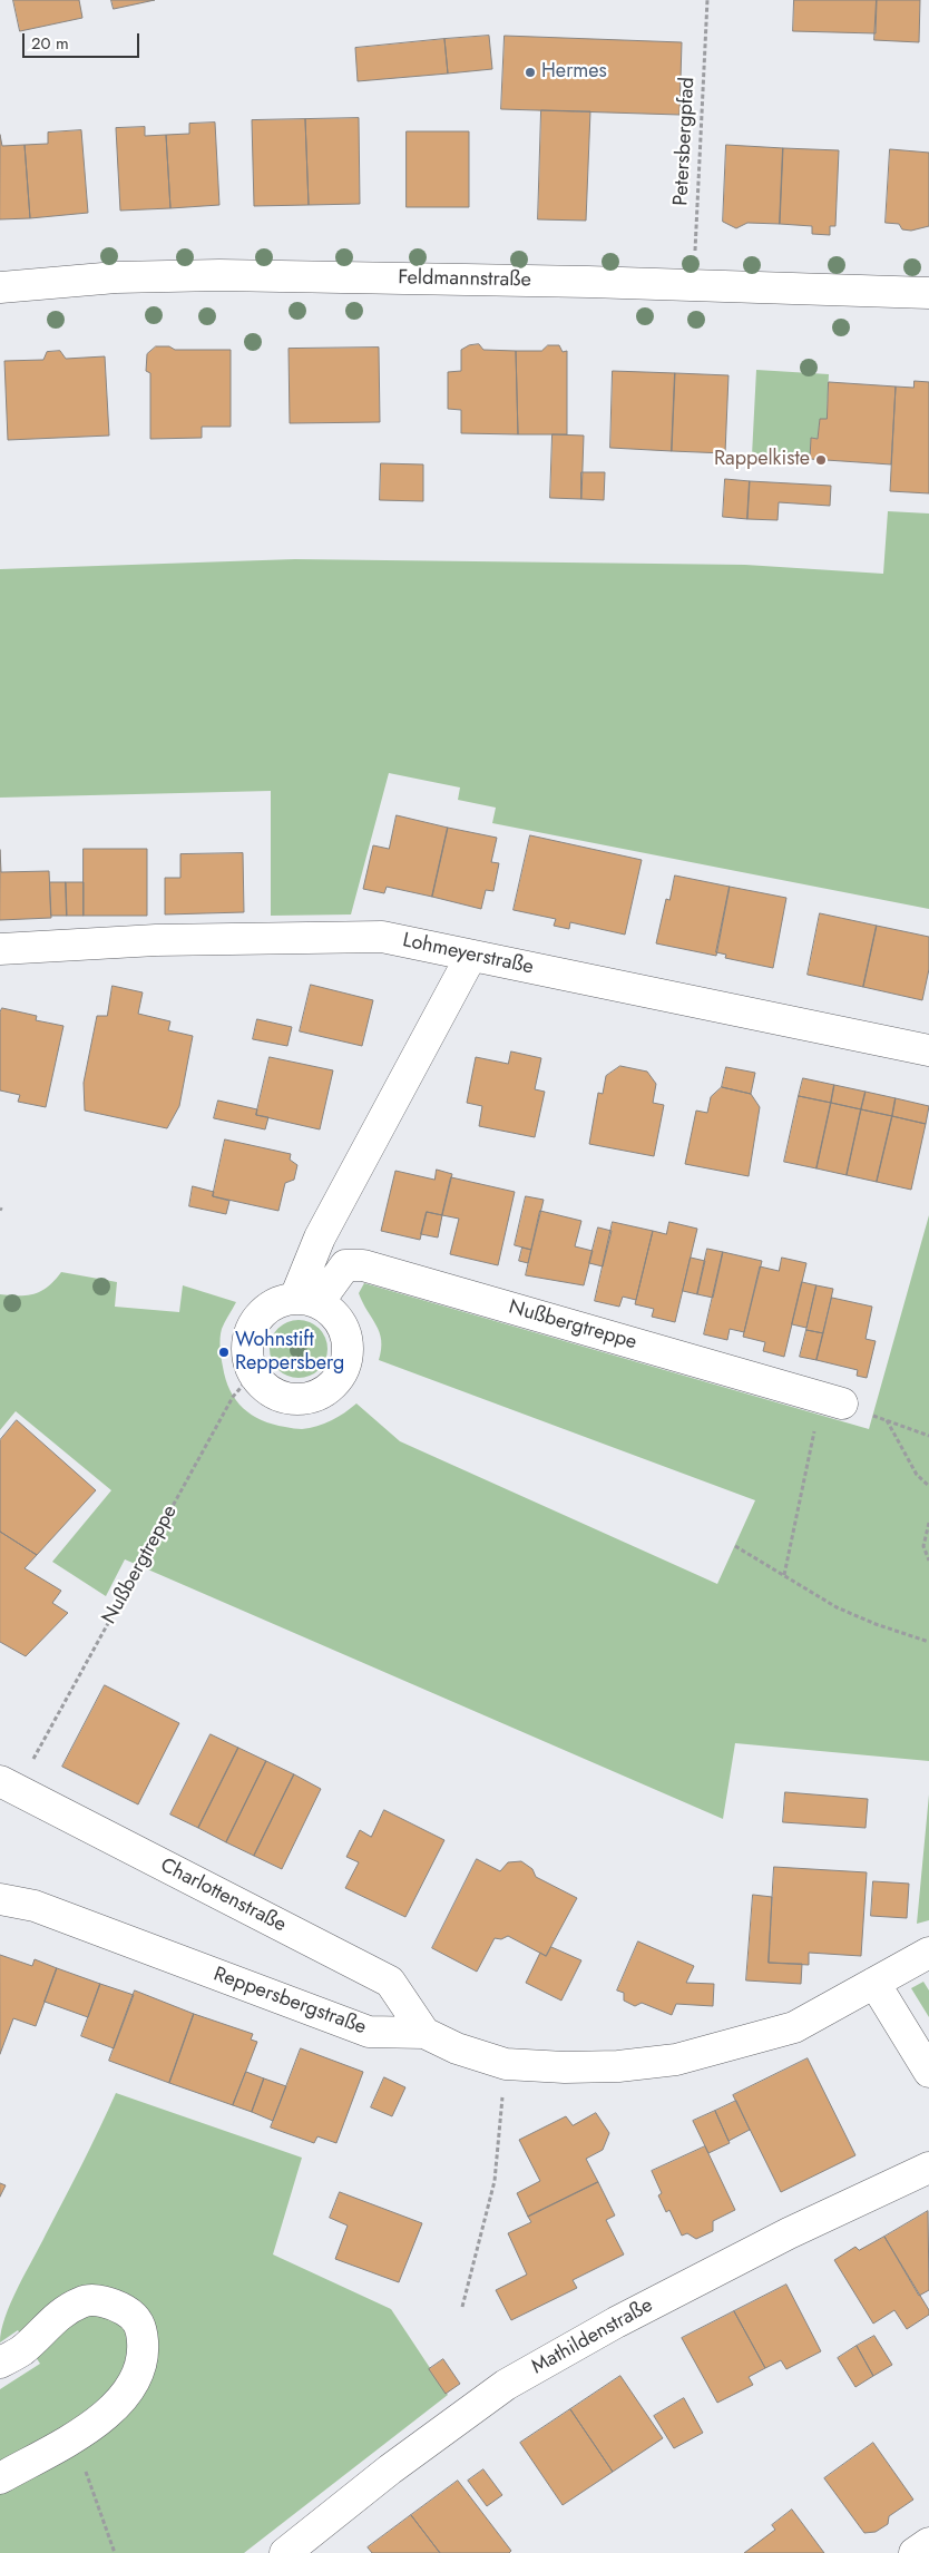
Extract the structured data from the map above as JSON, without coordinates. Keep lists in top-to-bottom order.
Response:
{
  "streets": {
    "street": [
      "Feldmannstraße",
      "Lohmeyerstraße",
      "Nußbergtreppe",
      "Charlottenstraße",
      "Reppersbergstraße",
      "Mathildenstraße"
    ],
    "path": ["Petersbergpfad"]
  },
  "crossings": [
    ["Petersbergpfad", "Feldmannstraße"],
    ["Charlottenstraße", "Reppersbergstraße"]
  ],
  "places": ["Hermes", "Rappelkiste", "Wohnstift Reppersberg"],
  "scale_bar": "20 m"
}
